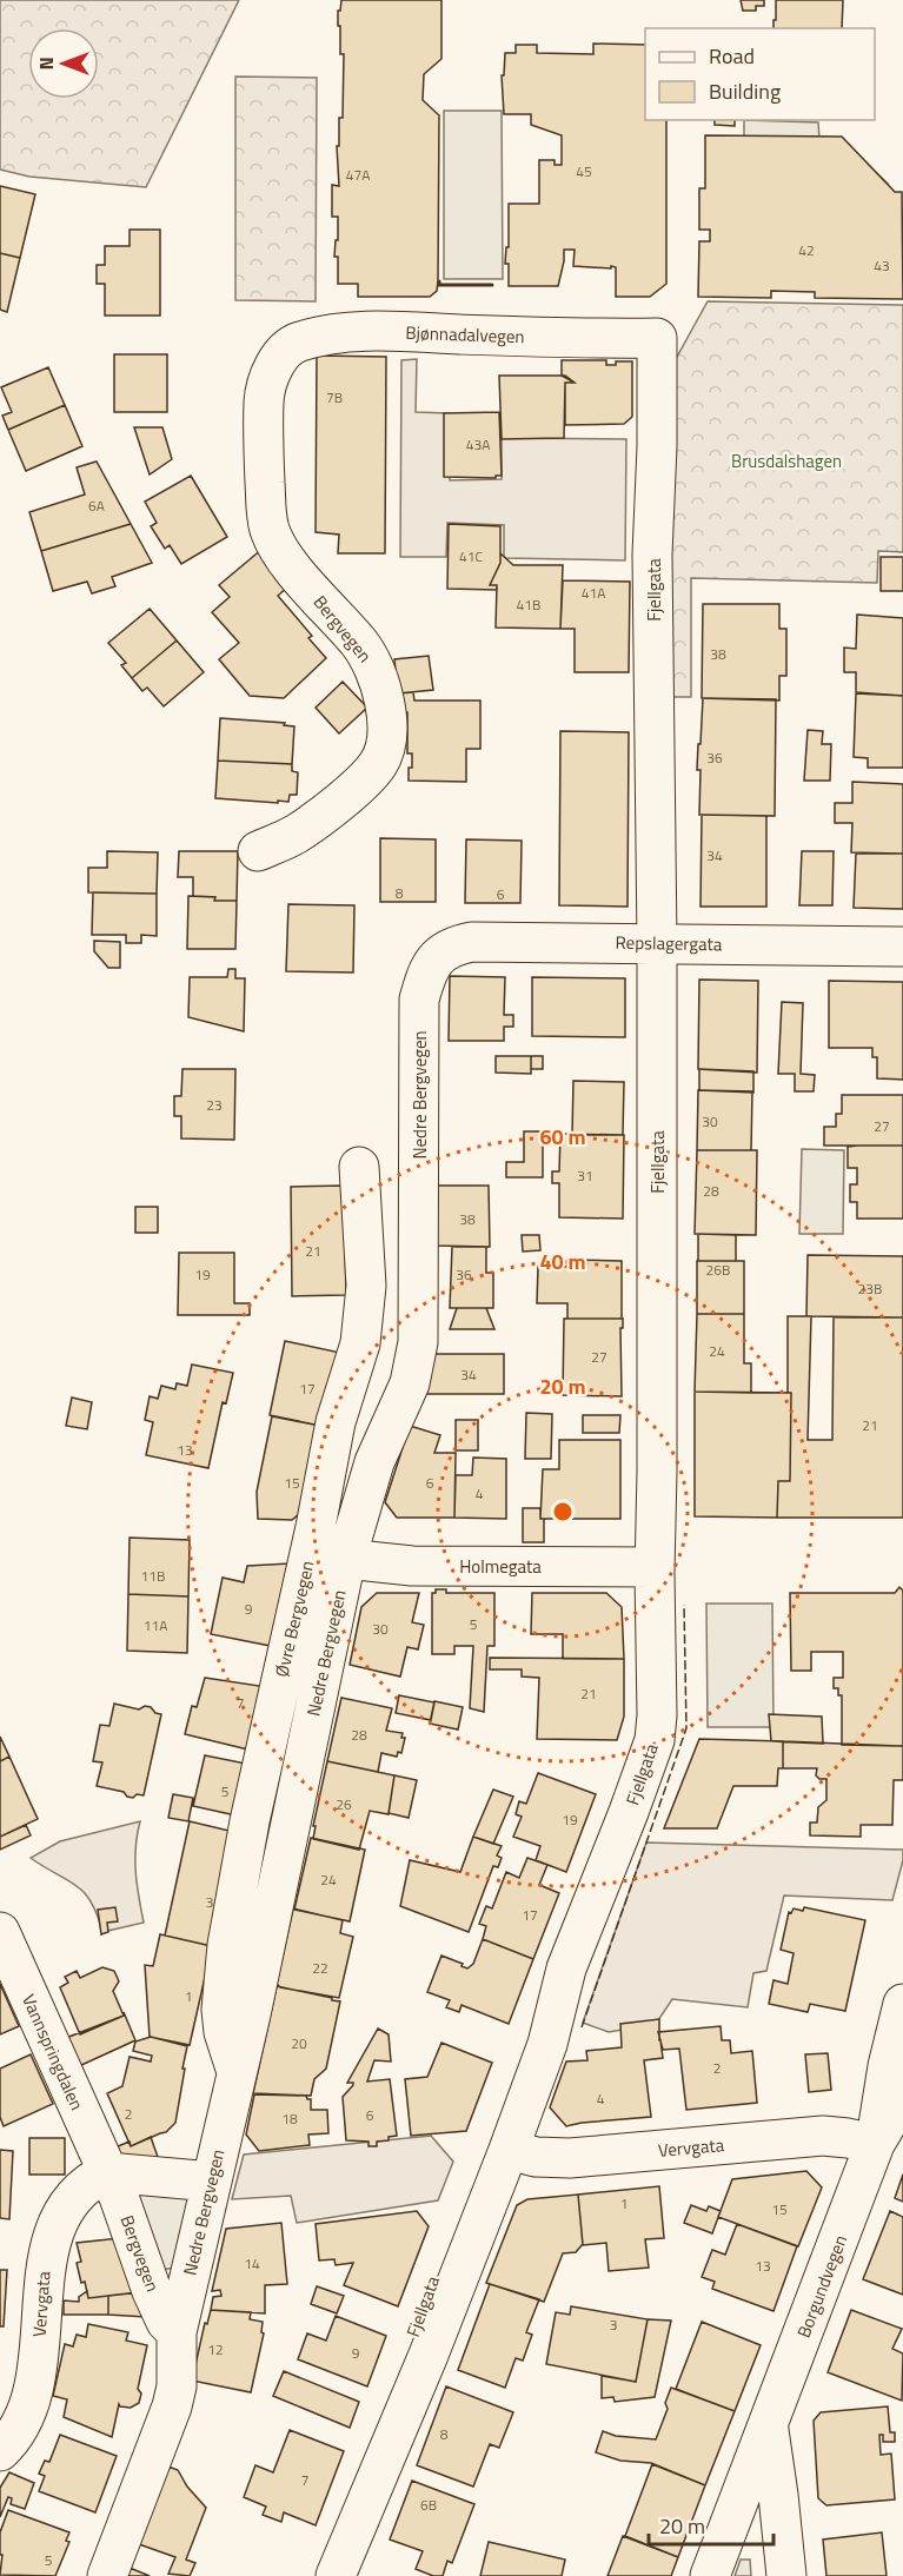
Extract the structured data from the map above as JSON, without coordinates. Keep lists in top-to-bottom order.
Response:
{
  "streets": {
    "street": [
      "Bjønnadalvegen",
      "Fjellgata",
      "Bergvegen",
      "Repslagergata",
      "Nedre Bergvegen",
      "Holmegata",
      "Øvre Bergvegen",
      "Vannspringdalen",
      "Vervgata",
      "Borgundvegen"
    ]
  },
  "crossings": [
    ["Bjønnadalvegen", "Fjellgata"],
    ["Bjønnadalvegen", "Bergvegen"],
    ["Fjellgata", "Repslagergata"],
    ["Fjellgata", "Holmegata"],
    ["Fjellgata", "Vervgata"],
    ["Bergvegen", "Nedre Bergvegen"],
    ["Bergvegen", "Vannspringdalen"],
    ["Bergvegen", "Vervgata"],
    ["Repslagergata", "Nedre Bergvegen"],
    ["Nedre Bergvegen", "Holmegata"],
    ["Nedre Bergvegen", "Øvre Bergvegen"],
    ["Vannspringdalen", "Vervgata"],
    ["Vervgata", "Borgundvegen"]
  ],
  "parks": ["Brusdalshagen"],
  "house_numbers": [
    "45",
    "47A",
    "42",
    "43",
    "7B",
    "43A",
    "6A",
    "41C",
    "41A",
    "41B",
    "38",
    "36",
    "34",
    "8",
    "6",
    "23",
    "30",
    "27",
    "31",
    "28",
    "38",
    "21",
    "26B",
    "19",
    "36",
    "23B",
    "24",
    "27",
    "34",
    "17",
    "21",
    "13",
    "15",
    "6",
    "4",
    "11B",
    "9",
    "5",
    "11A",
    "30",
    "21",
    "7",
    "28",
    "5",
    "26",
    "19",
    "24",
    "3",
    "17",
    "22",
    "1",
    "20",
    "2",
    "4",
    "2",
    "6",
    "18",
    "1",
    "15",
    "14",
    "13",
    "3",
    "12",
    "9",
    "8",
    "7",
    "6B",
    "5"
  ],
  "legend": ["Road", "Building"],
  "scale_bar": "20 m",
  "north": "left",
  "rings": ["60 m", "40 m", "20 m"]
}
